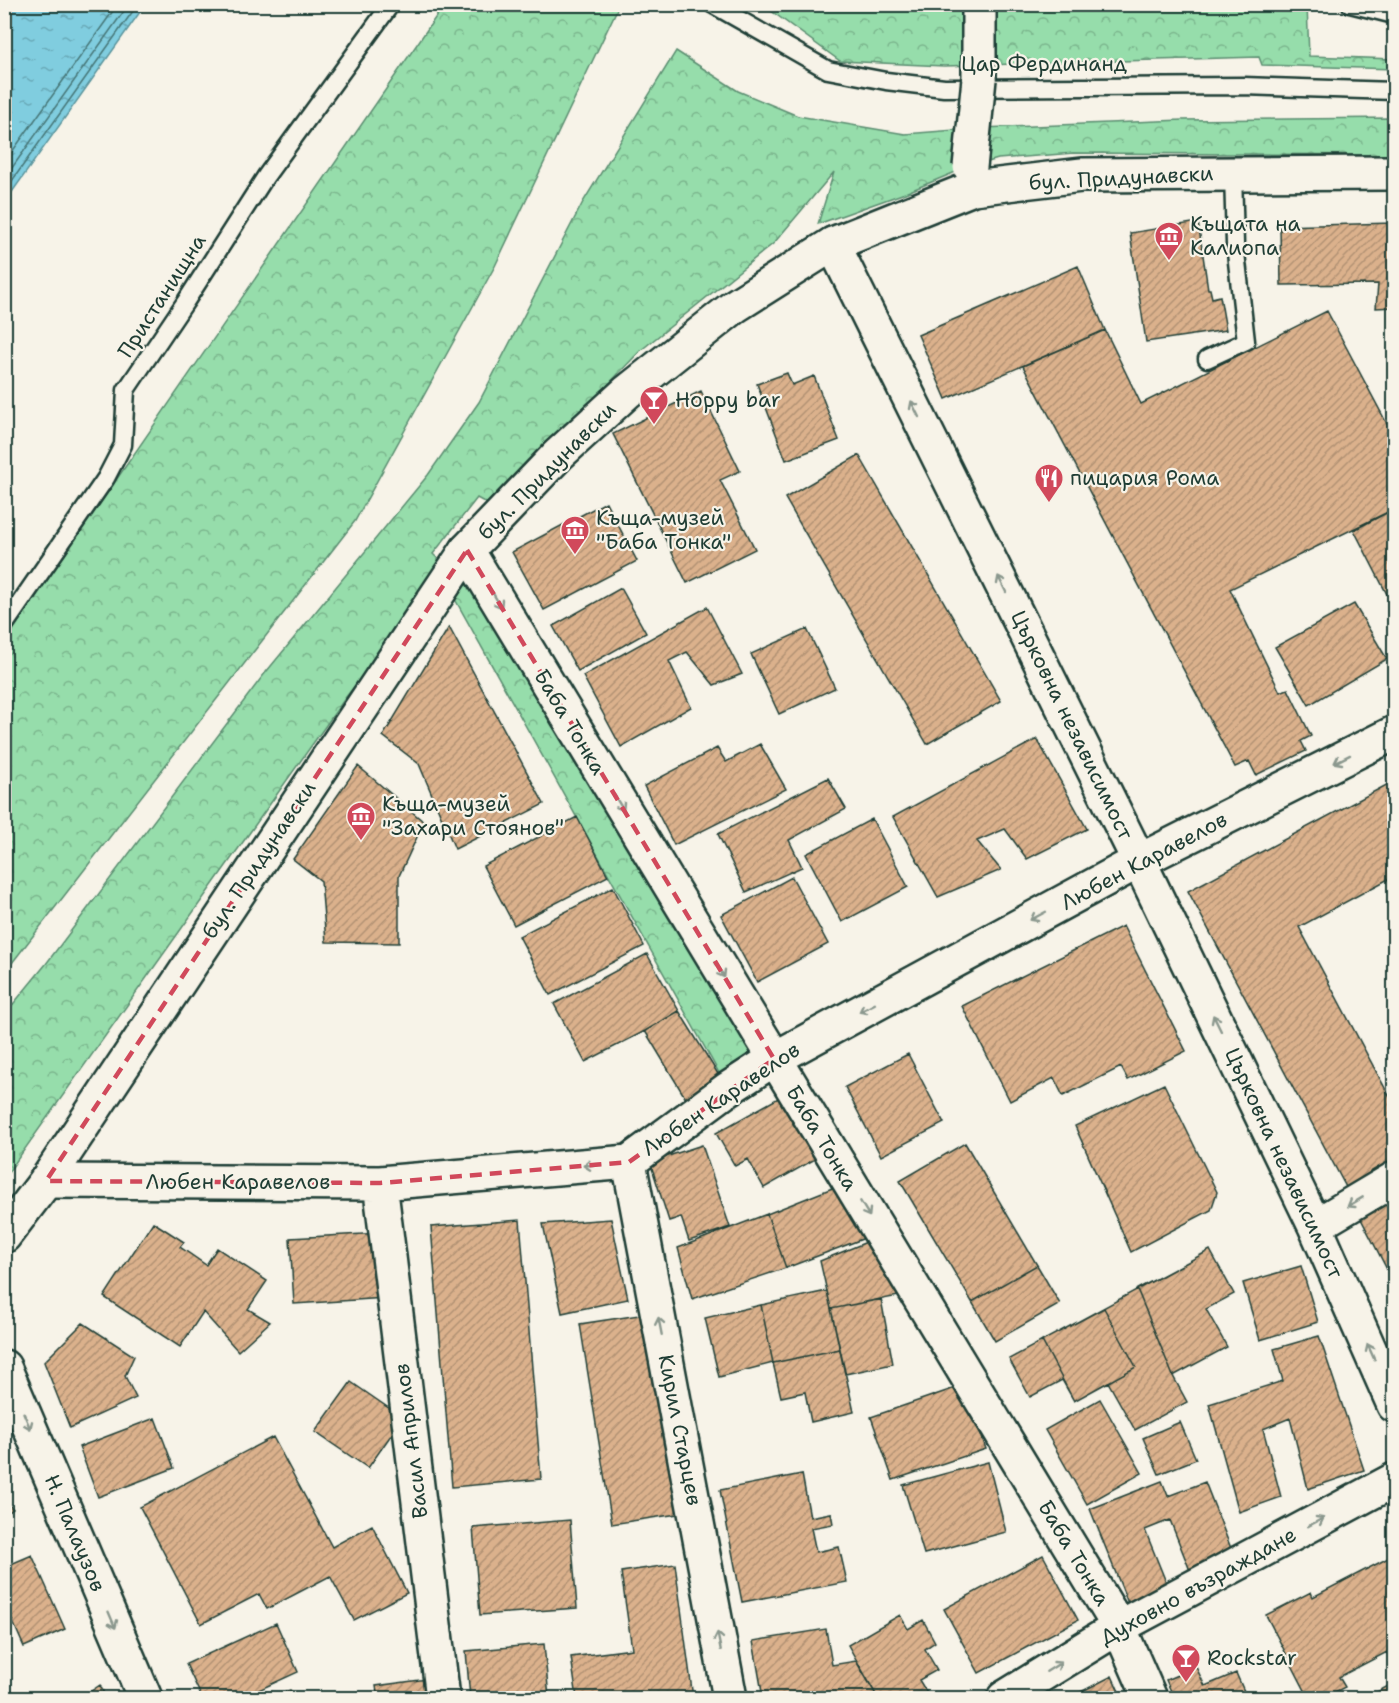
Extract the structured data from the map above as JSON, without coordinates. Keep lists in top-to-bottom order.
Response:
{
  "streets": {
    "street": [
      "бул. Придунавски",
      "Баба Тонка",
      "Църковна независимост",
      "Любен Каравелов",
      "Кирил Старцев",
      "Васил Априлов",
      "Н. Палаузов",
      "Духовно възраждане"
    ],
    "lane": ["Цар Фердинанд", "Пристанищна"]
  },
  "crossings": [
    ["бул. Придунавски", "Баба Тонка"],
    ["бул. Придунавски", "Църковна независимост"],
    ["бул. Придунавски", "Любен Каравелов"],
    ["Баба Тонка", "Любен Каравелов"],
    ["Баба Тонка", "Духовно възраждане"],
    ["Църковна независимост", "Любен Каравелов"],
    ["Любен Каравелов", "Кирил Старцев"],
    ["Любен Каравелов", "Васил Априлов"]
  ],
  "one_way": [
    "Баба Тонка",
    "Църковна независимост",
    "Любен Каравелов",
    "Кирил Старцев",
    "Н. Палаузов",
    "Духовно възраждане"
  ],
  "places": {
    "museum": ["Къщата на Калиопа", "Къща-музей \"Баба Тонка\"", "Къща-музей \"Захари Стоянов\""],
    "bar": ["Hoppy bar", "Rockstar"],
    "restaurant": ["пицария Рома"]
  }
}
